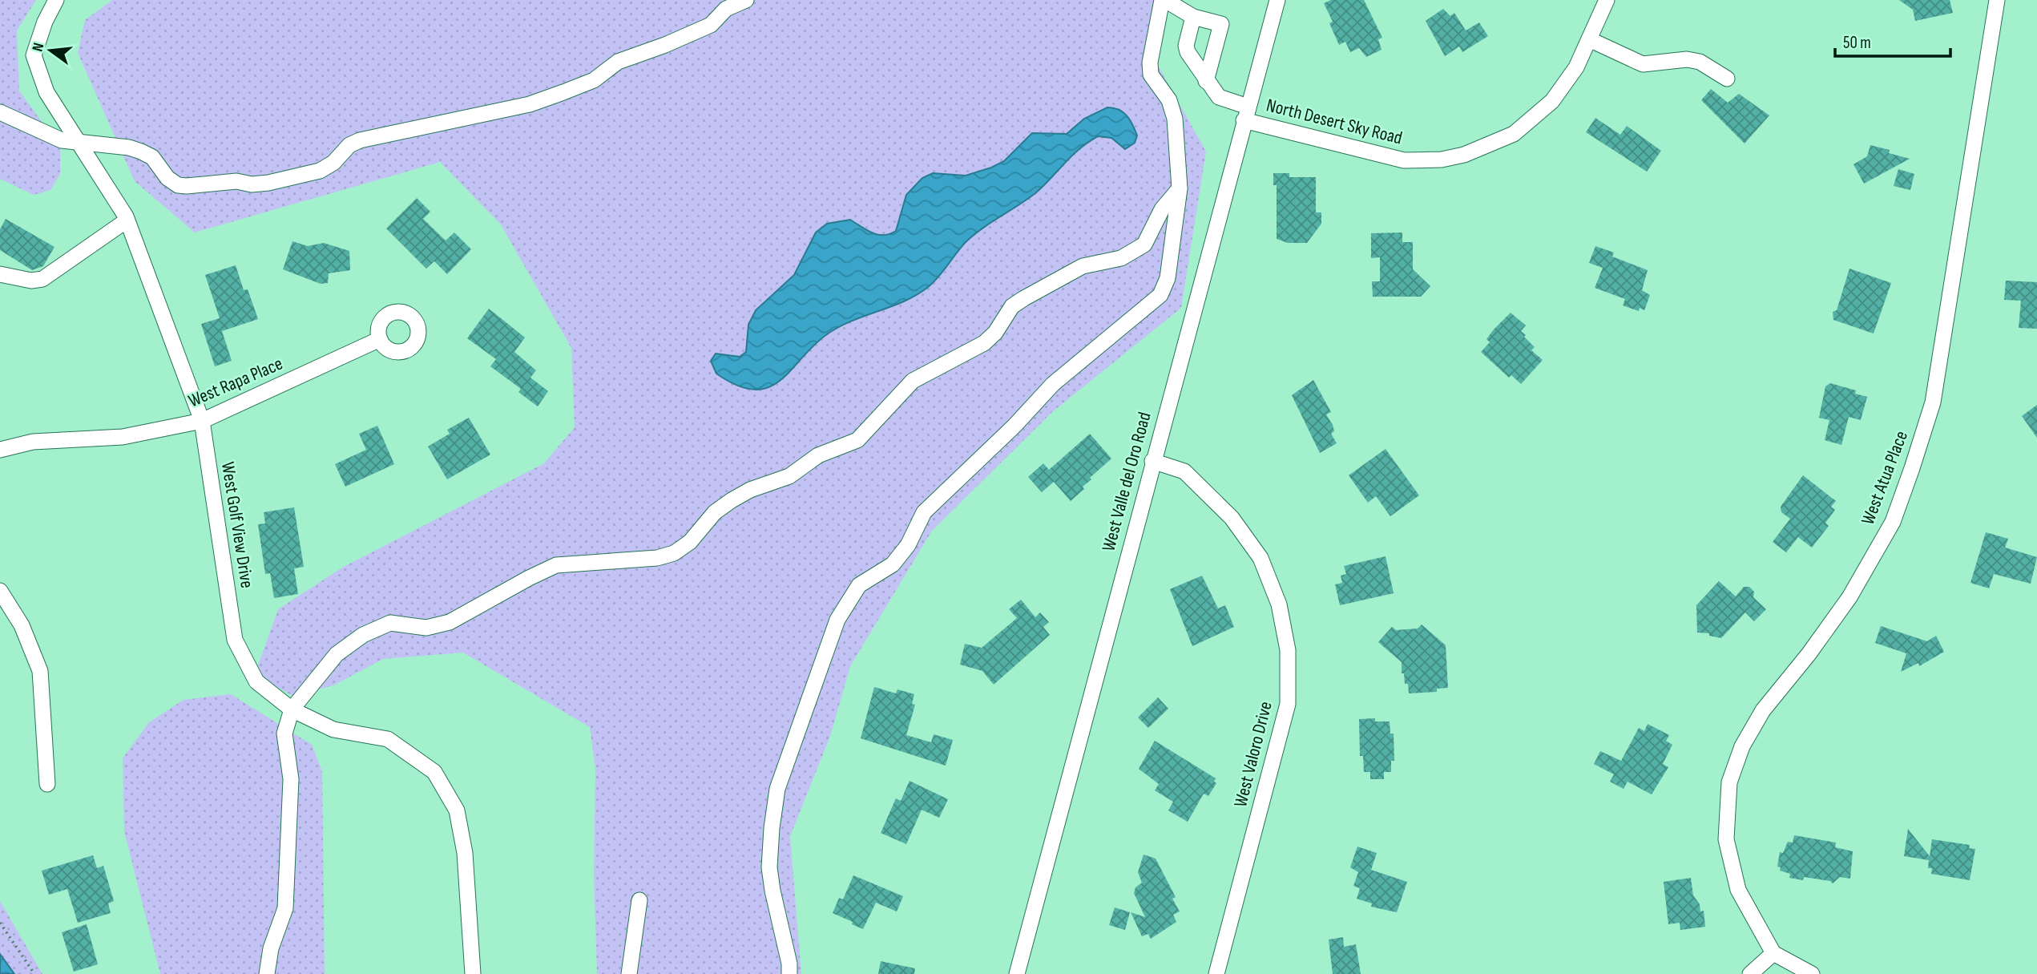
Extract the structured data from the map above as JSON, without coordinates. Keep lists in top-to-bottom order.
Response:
{
  "streets": {
    "street": [
      "North Desert Sky Road",
      "West Rapa Place",
      "West Atua Place",
      "West Valle del Oro Road",
      "West Golf View Drive",
      "West Valoro Drive"
    ]
  },
  "crossings": [
    ["North Desert Sky Road", "West Valle del Oro Road"],
    ["West Rapa Place", "West Golf View Drive"],
    ["West Valle del Oro Road", "West Valoro Drive"]
  ],
  "scale_bar": "50 m",
  "north": "left"
}
